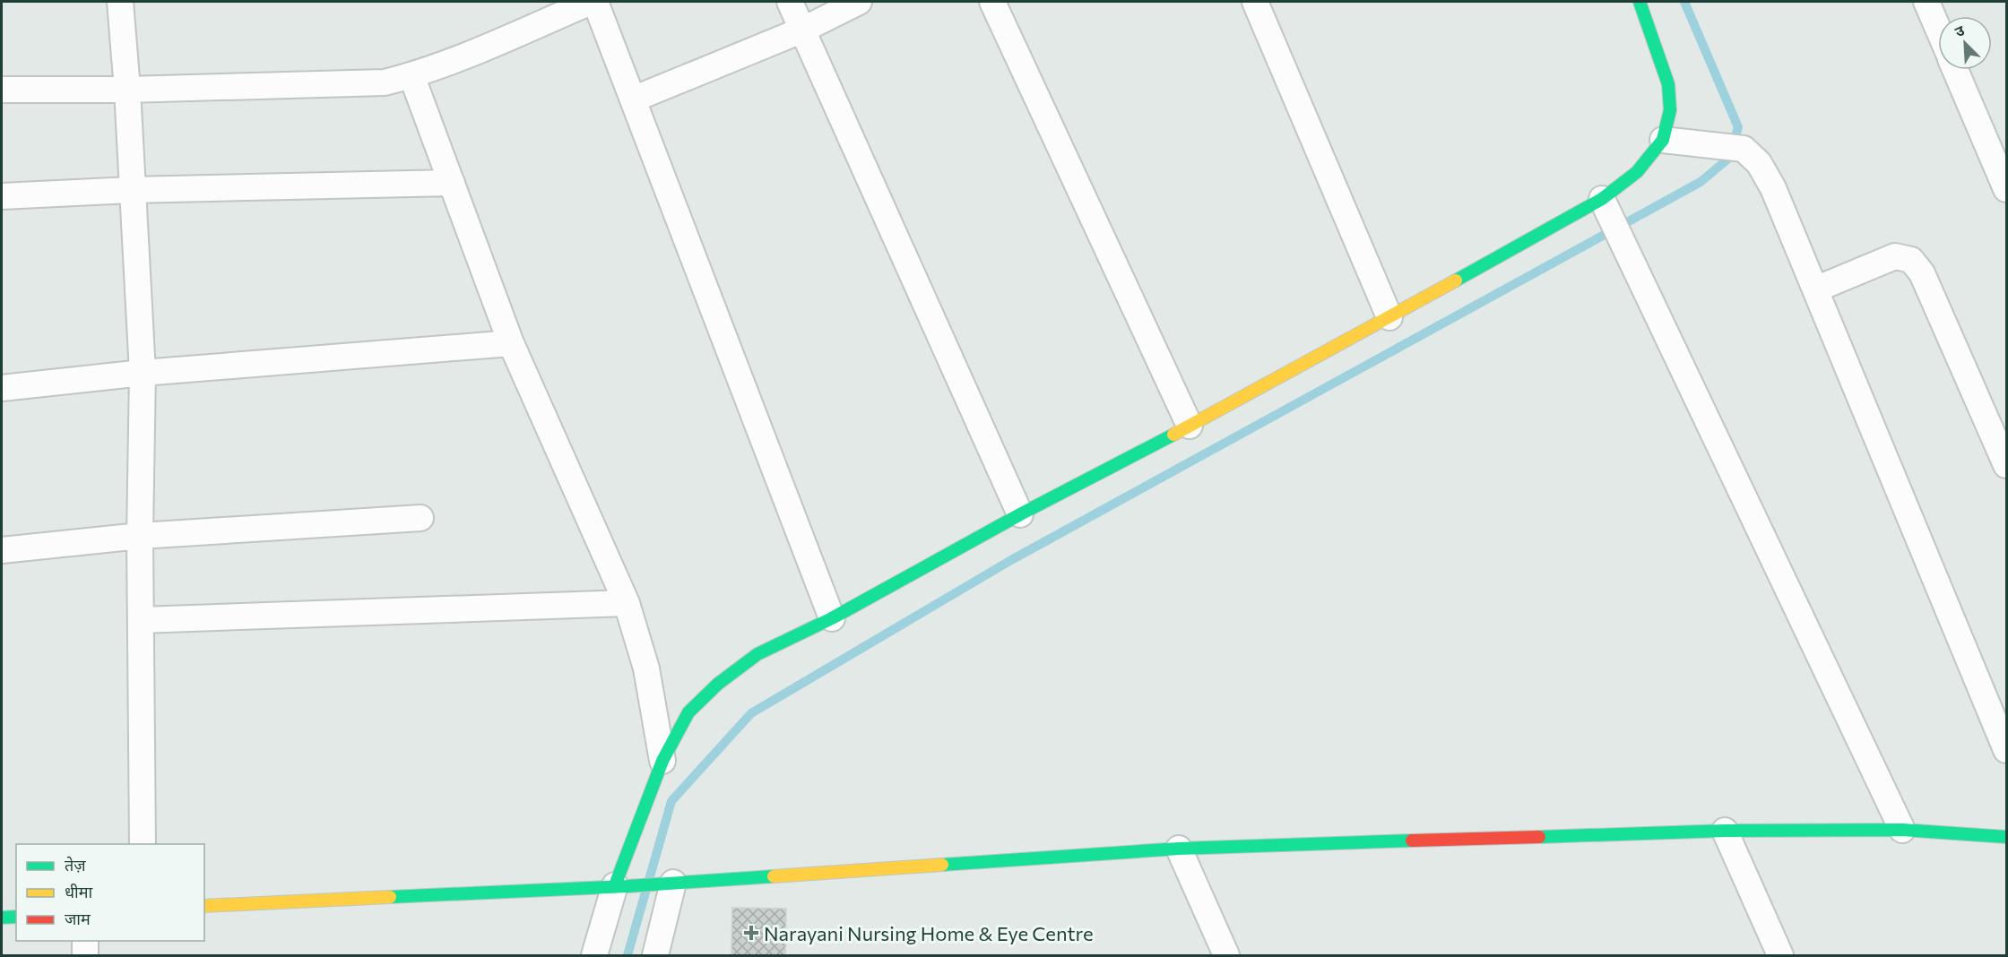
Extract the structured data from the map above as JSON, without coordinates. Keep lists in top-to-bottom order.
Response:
{
  "places": {
    "health": ["Narayani Nursing Home & Eye Centre"]
  },
  "legend": ["तेज़", "धीमा", "जाम"],
  "north": "top left"
}
